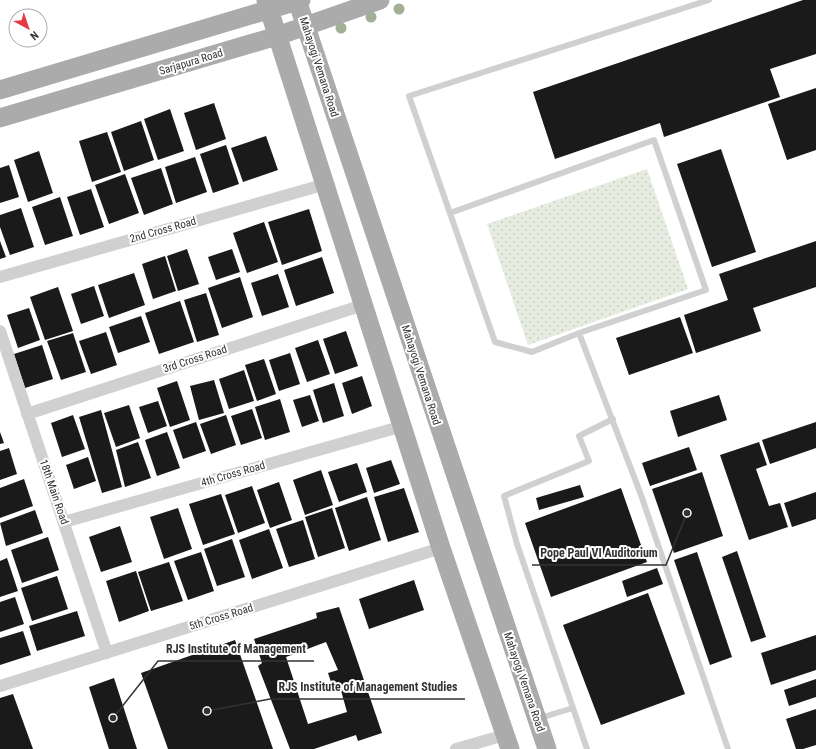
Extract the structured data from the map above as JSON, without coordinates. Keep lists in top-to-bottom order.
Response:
{
  "streets": {
    "main road": ["Sarjapura Road", "Mahayogi Vemana Road"],
    "street": [
      "2nd Cross Road",
      "3rd Cross Road",
      "4th Cross Road",
      "18th Main Road",
      "5th Cross Road"
    ]
  },
  "crossings": [
    ["Sarjapura Road", "Mahayogi Vemana Road"],
    ["3rd Cross Road", "18th Main Road"],
    ["4th Cross Road", "18th Main Road"],
    ["18th Main Road", "5th Cross Road"]
  ],
  "places": ["Pope Paul VI Auditorium", "RJS Institute of Management Studies", "RJS Institute of Management"],
  "north": "bottom right"
}
